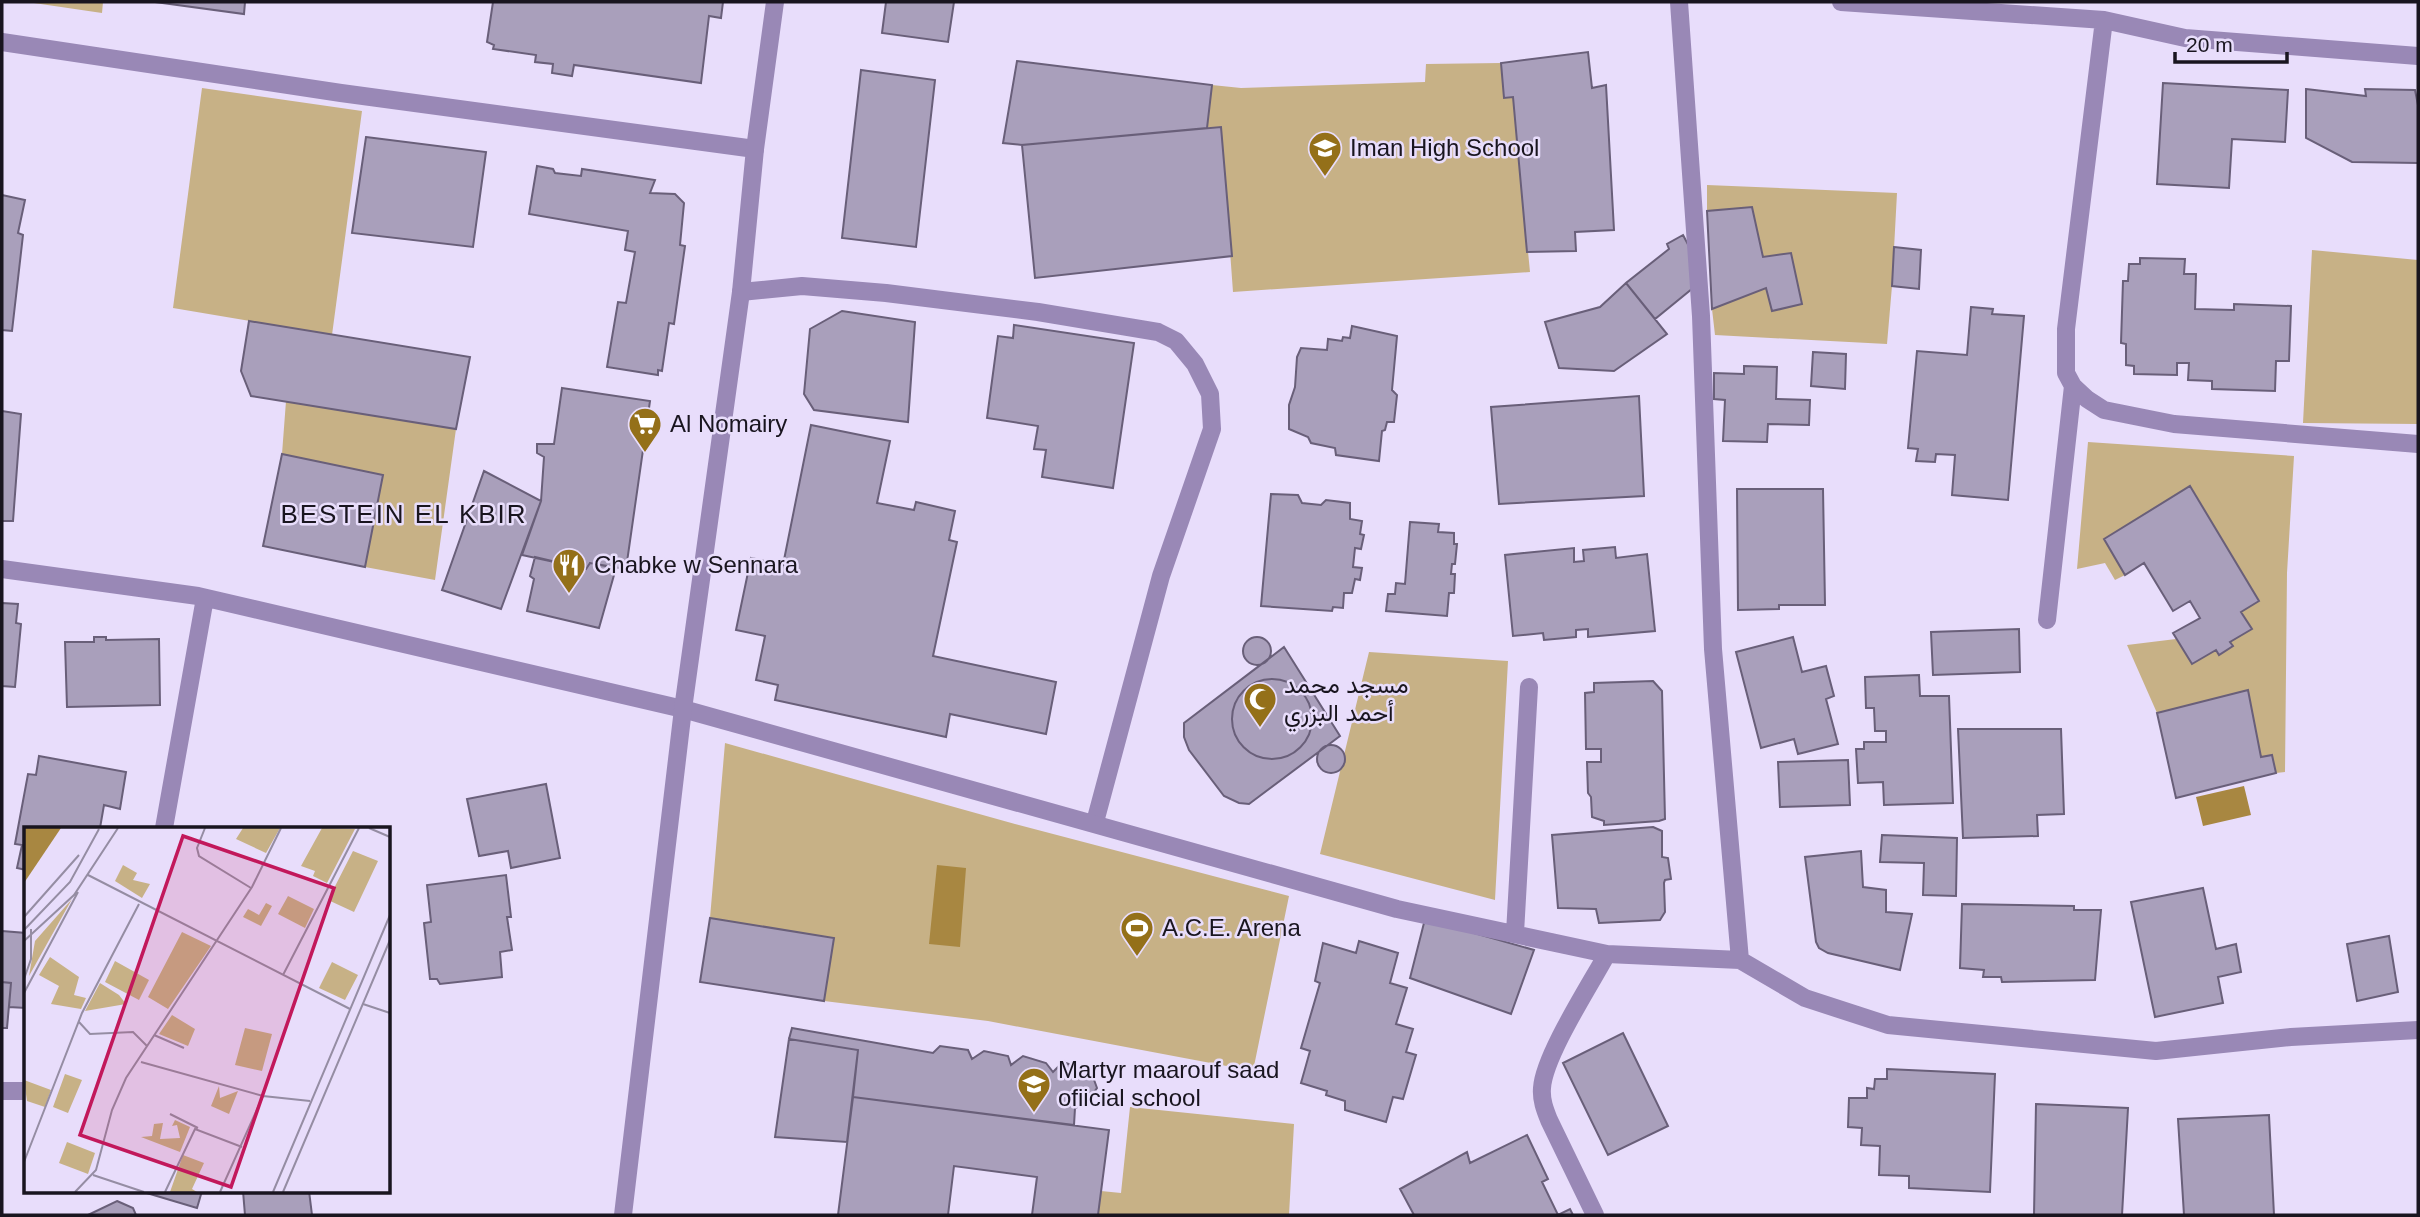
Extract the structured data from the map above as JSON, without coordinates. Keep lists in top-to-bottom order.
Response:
{
  "districts": ["BESTEIN EL KBIR"],
  "places": {
    "school or university": ["Iman High School", "Martyr maarouf saad ofiicial school"],
    "supermarket": ["Al Nomairy"],
    "restaurant": ["Chabke w Sennara"],
    "mosque": ["مسجد محمد أحمد البزري"],
    "sports": ["A.C.E. Arena"]
  },
  "scale_bar": "20 m"
}
